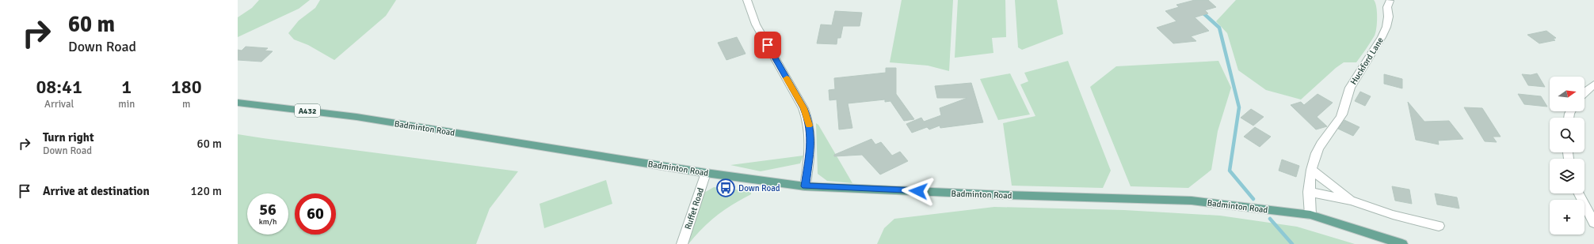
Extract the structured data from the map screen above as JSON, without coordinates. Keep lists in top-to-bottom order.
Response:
{
  "streets": {
    "main road": ["A432", "Badminton Road"],
    "street": ["Huckford Lane", "Ruffet Road"]
  },
  "crossings": [
    ["Huckford Lane", "Badminton Road"],
    ["Badminton Road", "Ruffet Road"]
  ],
  "places": {
    "bus stop": ["Down Road"]
  },
  "north": "right",
  "page": {
    "turn": ["60 m", "Down Road"],
    "eta": [
      "08:41",
      "Arrival",
      "1",
      "min",
      "180",
      "m"
    ],
    "map_buttons": "+",
    "list": [
      {
        "name": "Turn right",
        "note": "Down Road",
        "value": "60 m"
      },
      {
        "name": "Arrive at destination",
        "value": "120 m"
      }
    ],
    "speed": "56 km/h",
    "limit": "60"
  }
}
